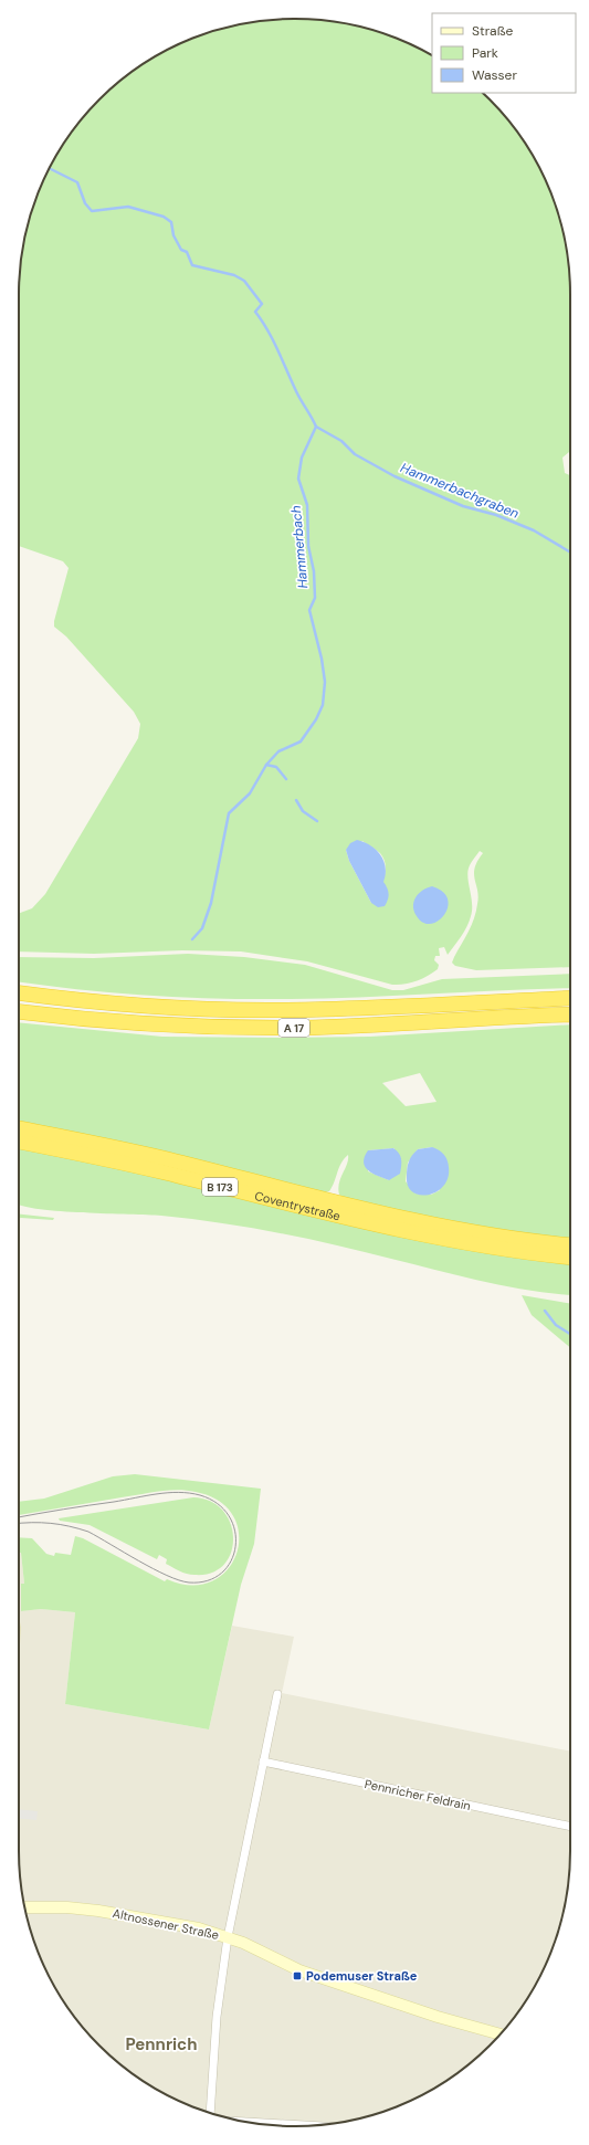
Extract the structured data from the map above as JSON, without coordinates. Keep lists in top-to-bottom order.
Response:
{
  "streets": {
    "highway": ["A 17", "B 173", "Coventrystraße"],
    "street": ["Pennricher Feldrain", "Altnossener Straße"]
  },
  "districts": ["Pennrich"],
  "water": ["Hammerbachgraben", "Hammerbach"],
  "places": {
    "transit": ["Podemuser Straße"]
  },
  "legend": ["Straße", "Park", "Wasser"]
}
